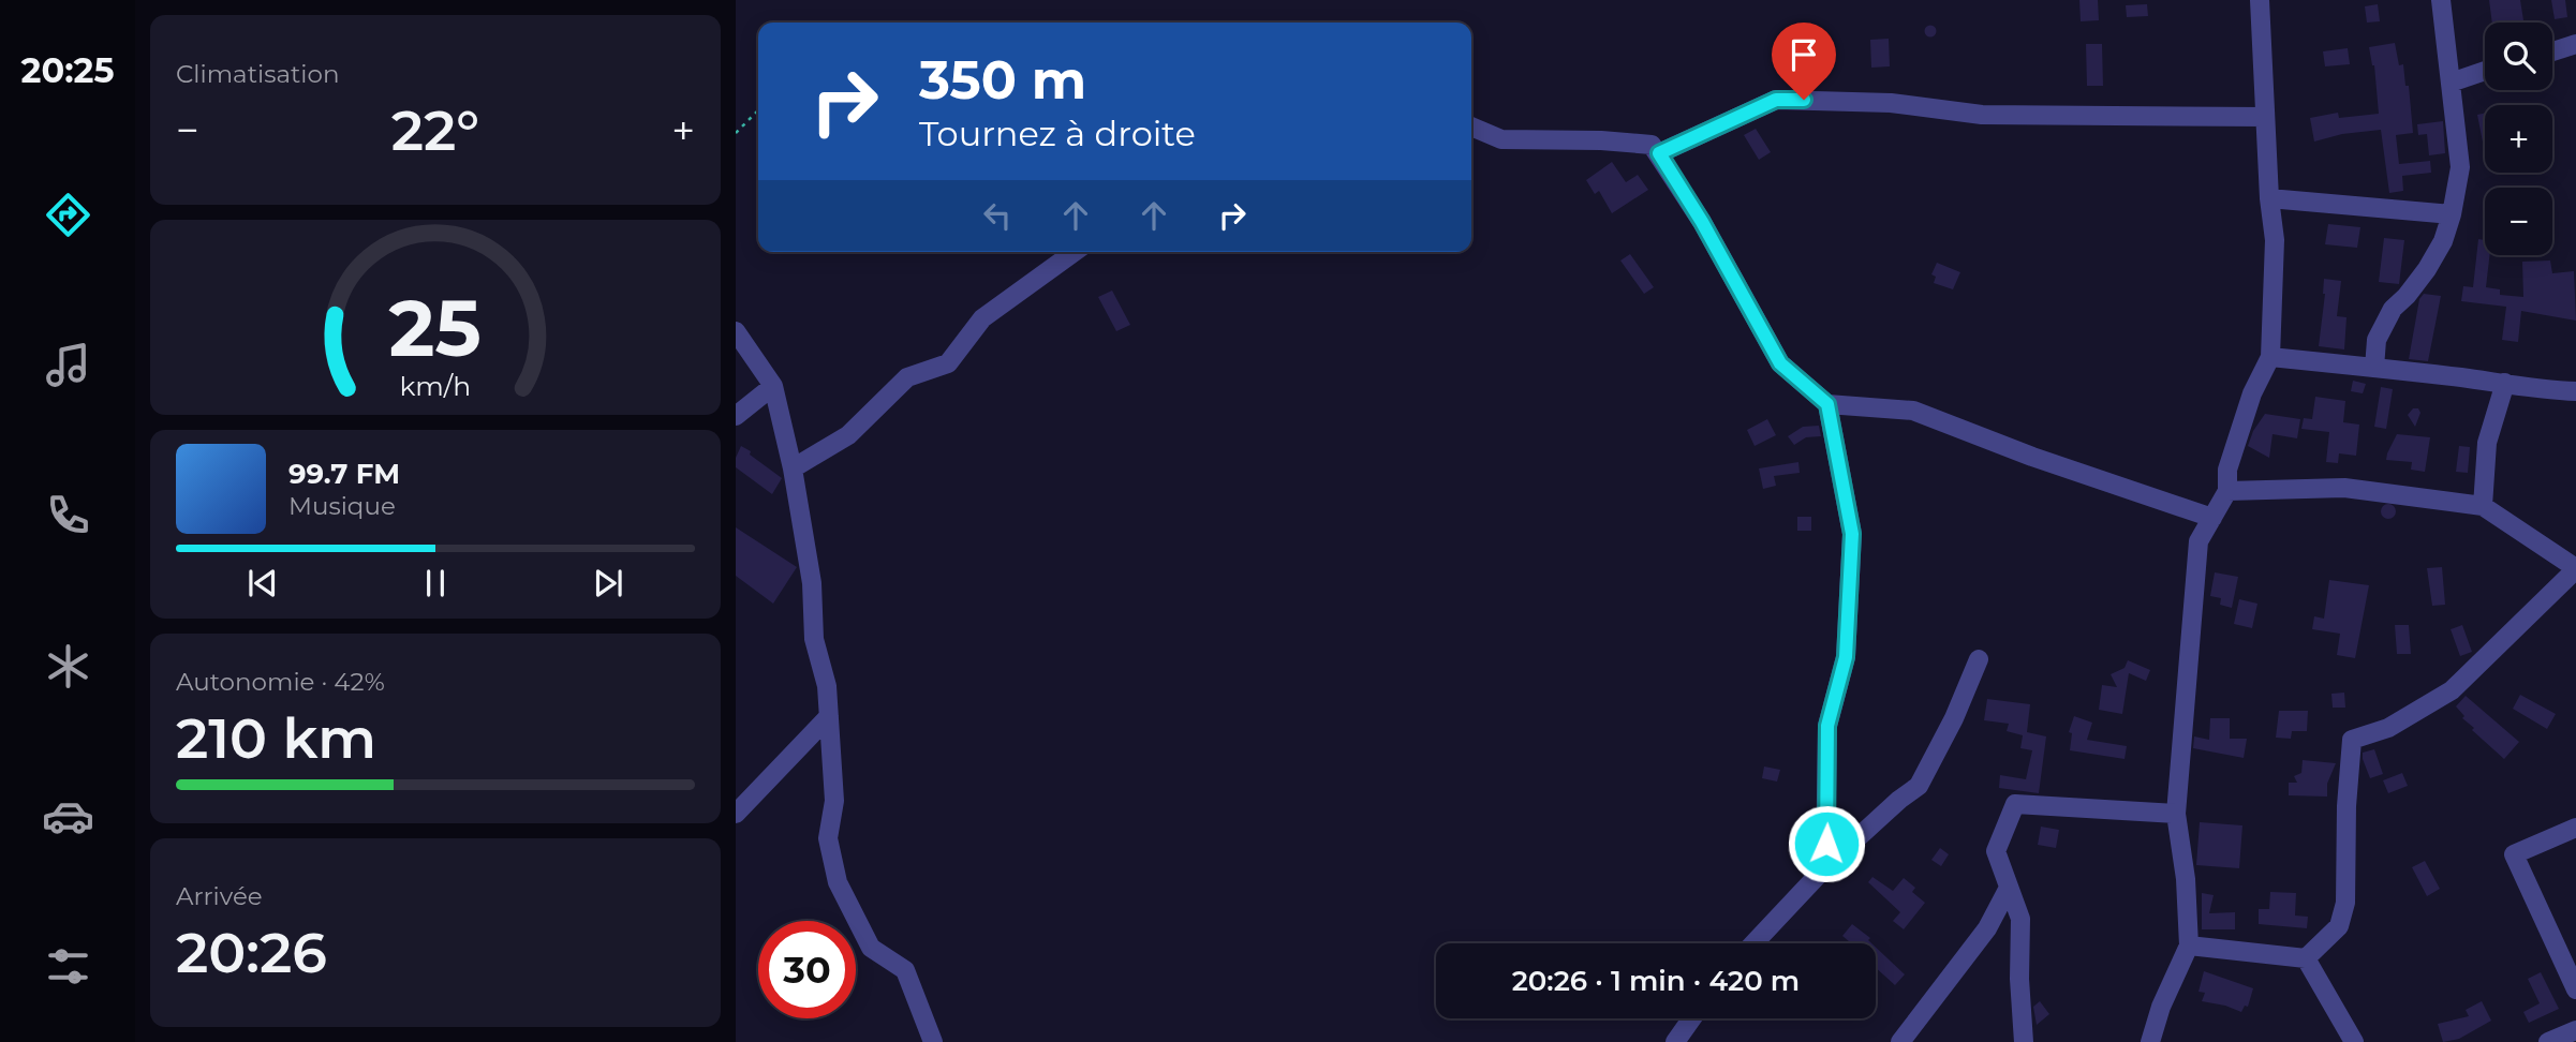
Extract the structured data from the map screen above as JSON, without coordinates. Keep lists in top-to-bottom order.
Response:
{
  "page": {
    "tabs": "20:25",
    "tile": [
      "Climatisation",
      ["Autonomie · 42%", "210 km"],
      ["Arrivée", "20:26"]
    ],
    "map_buttons": ["+", "−"],
    "turn": ["350 m", "Tournez à droite"],
    "heat": ["−", "22°", "+"],
    "song": ["99.7 FM", "Musique"],
    "limit": "30",
    "trip": "20:26 · 1 min · 420 m",
    "gauge": ["25", "km/h"]
  }
}
